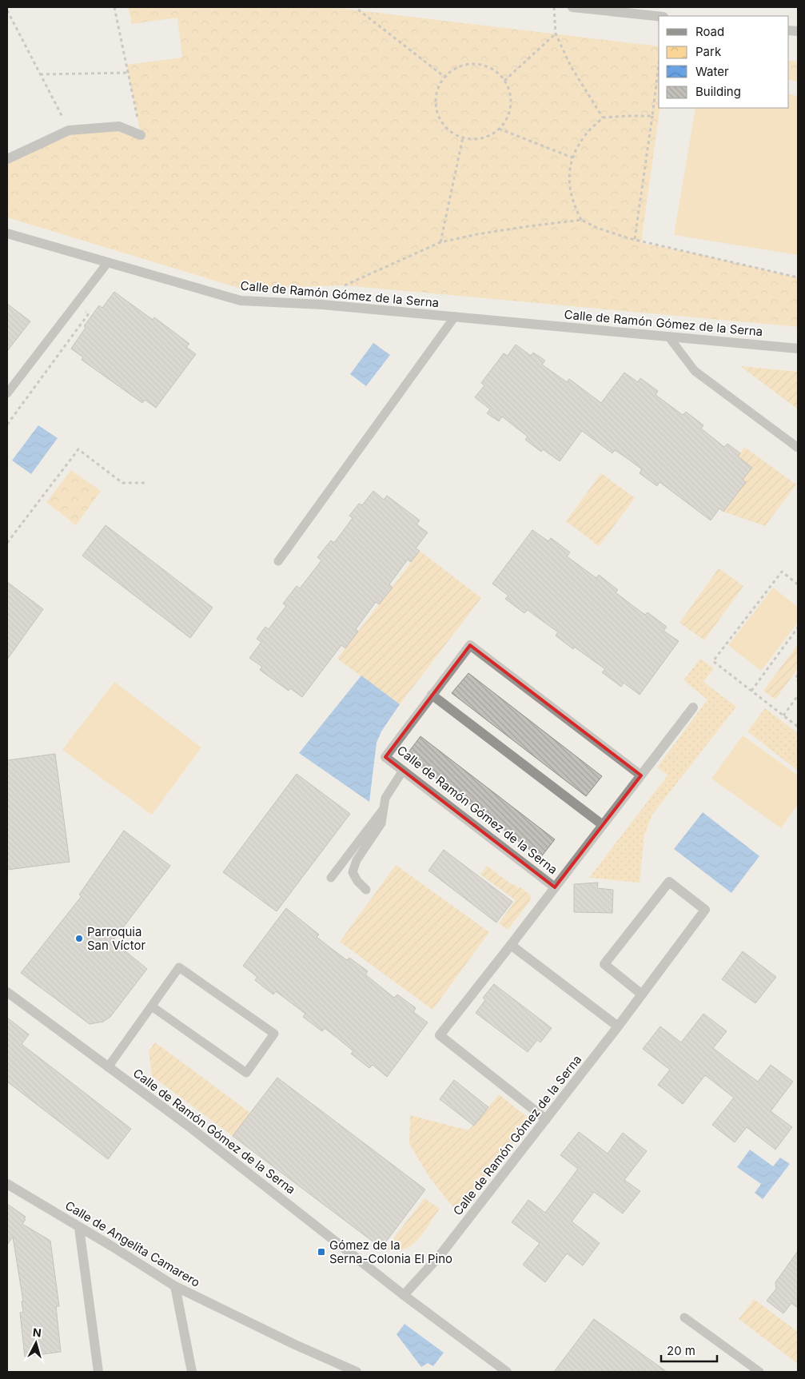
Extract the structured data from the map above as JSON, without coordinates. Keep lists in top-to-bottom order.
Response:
{
  "streets": {
    "street": ["Calle de Ramón Gómez de la Serna", "Calle de Angelita Camarero"]
  },
  "places": {
    "other": ["Parroquia San Víctor"],
    "transit": ["Gómez de la Serna-Colonia El Pino"]
  },
  "legend": [
    "Road",
    "Park",
    "Water",
    "Building"
  ],
  "scale_bar": "20 m",
  "north": "top"
}
